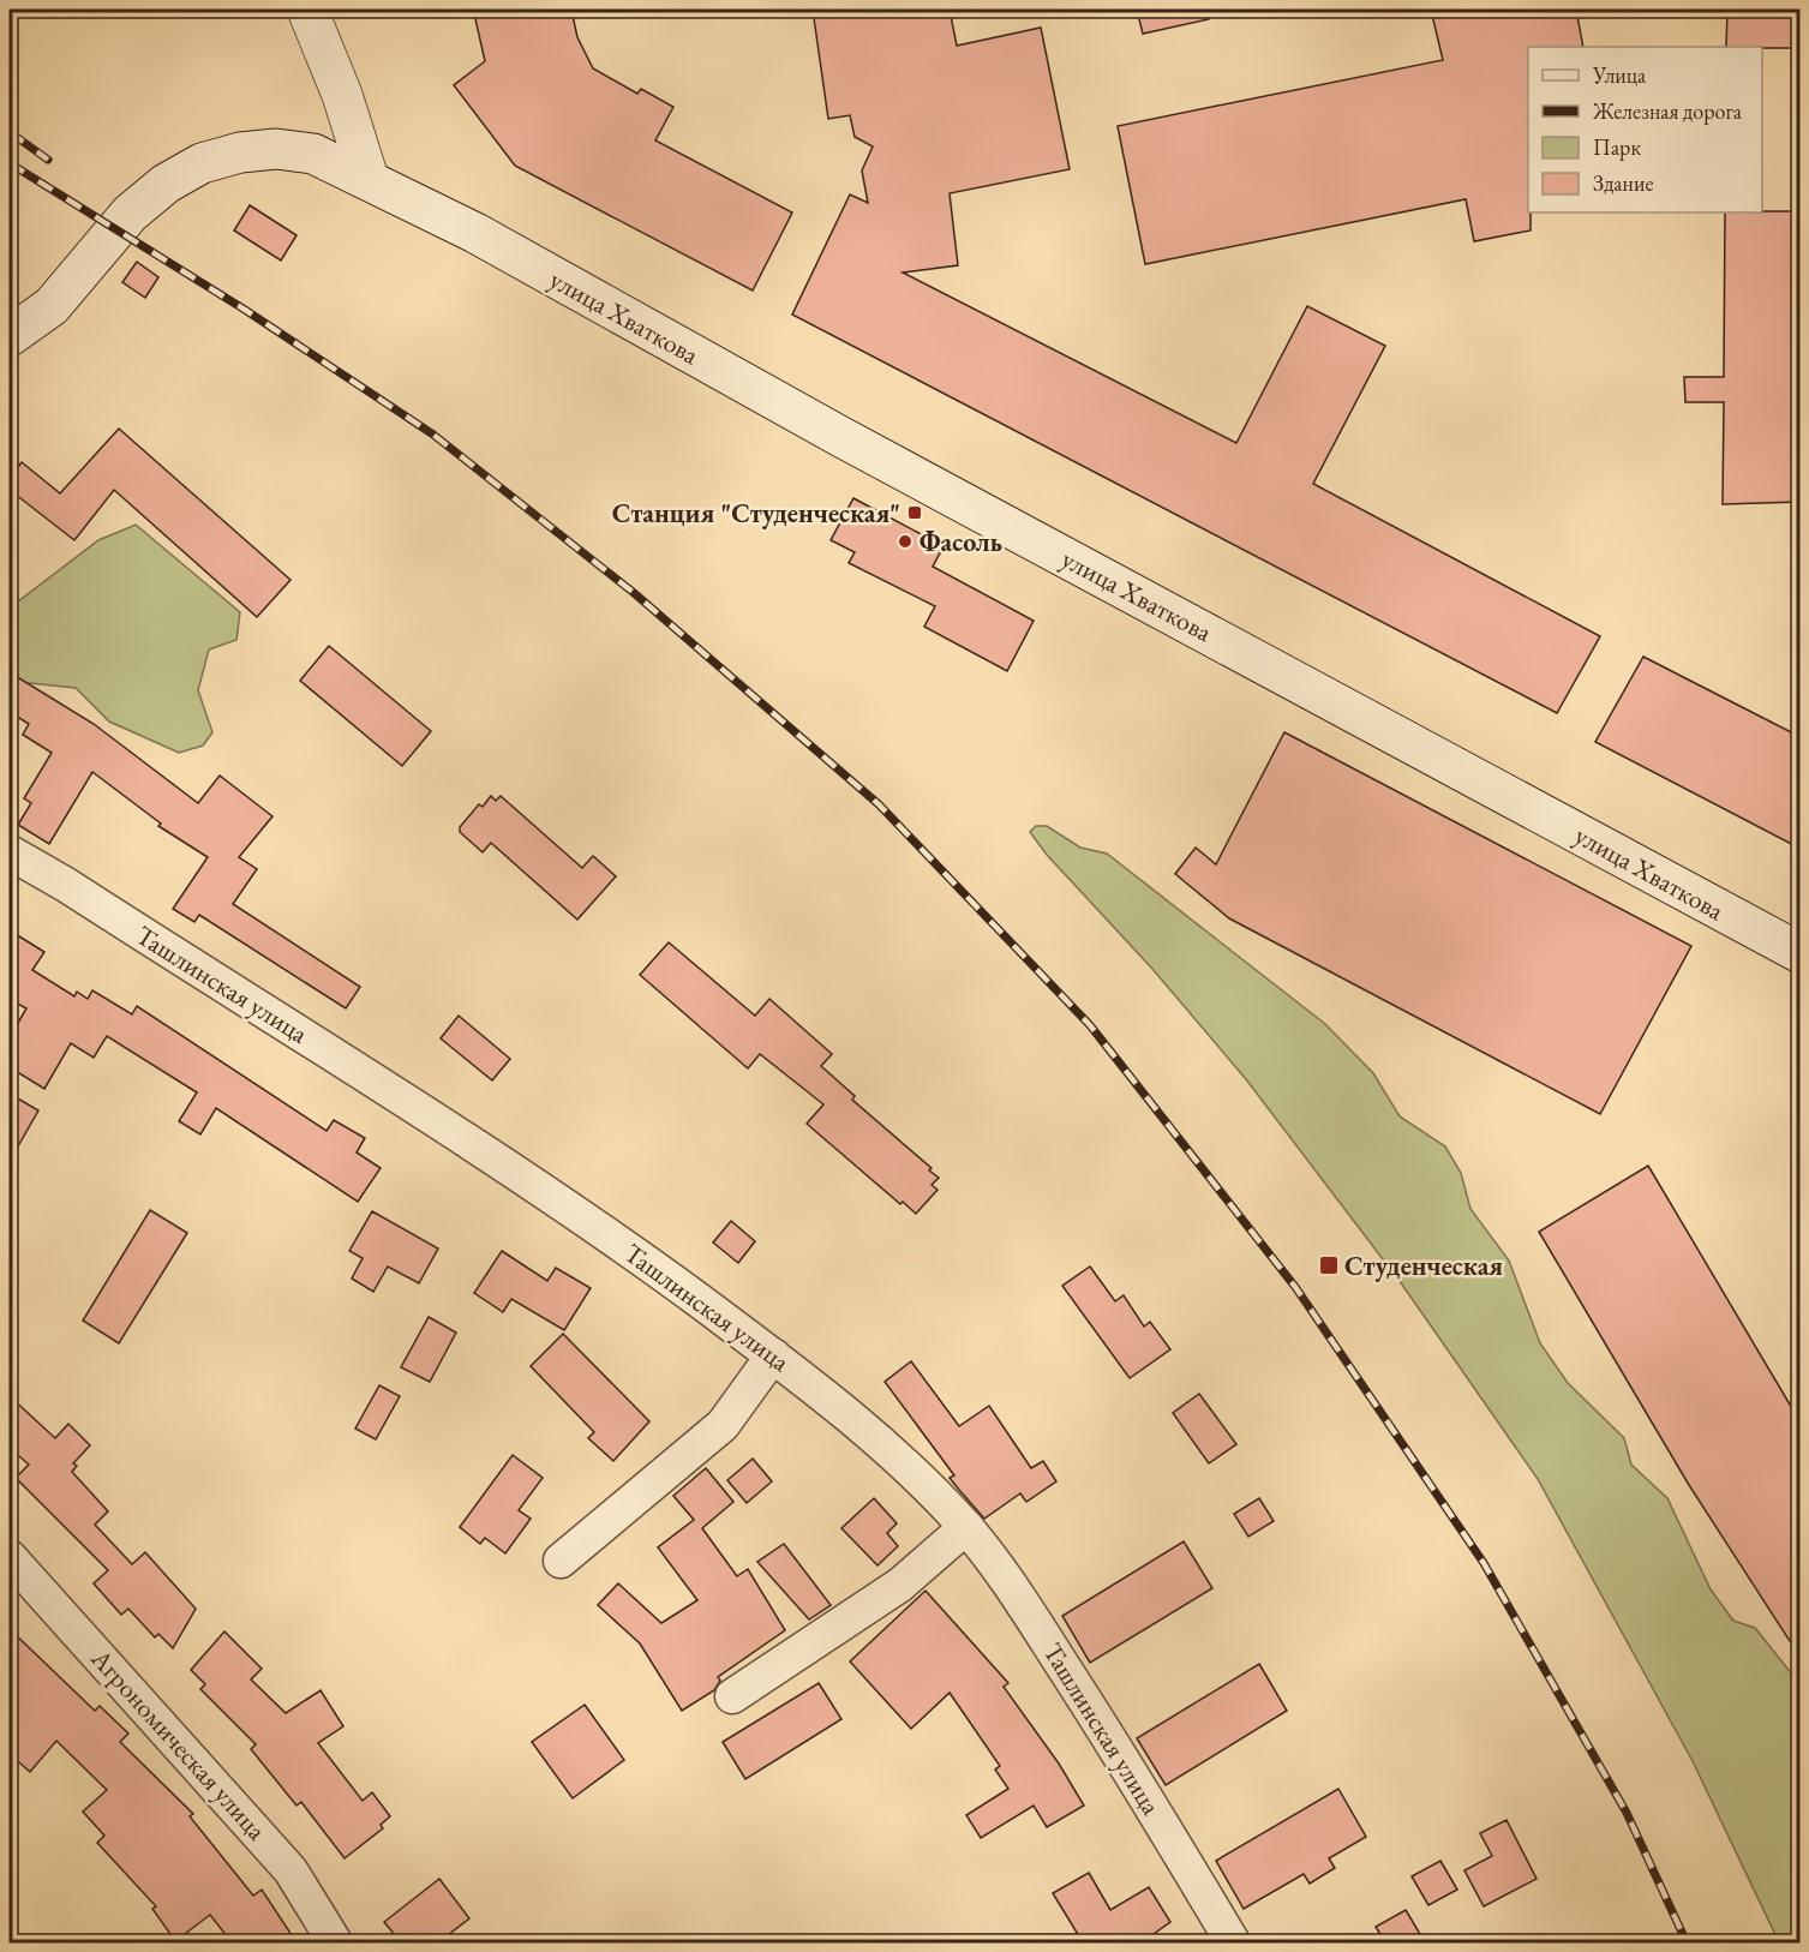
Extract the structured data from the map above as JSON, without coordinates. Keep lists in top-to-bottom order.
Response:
{
  "streets": {
    "main road": ["улица Хваткова"],
    "street": ["Ташлинская улица", "Агрономическая улица"]
  },
  "places": {
    "transit": ["Станция \"Студенческая\"", "Студенческая"],
    "other": ["Фасоль"]
  },
  "legend": [
    "Улица",
    "Железная дорога",
    "Парк",
    "Здание"
  ]
}
